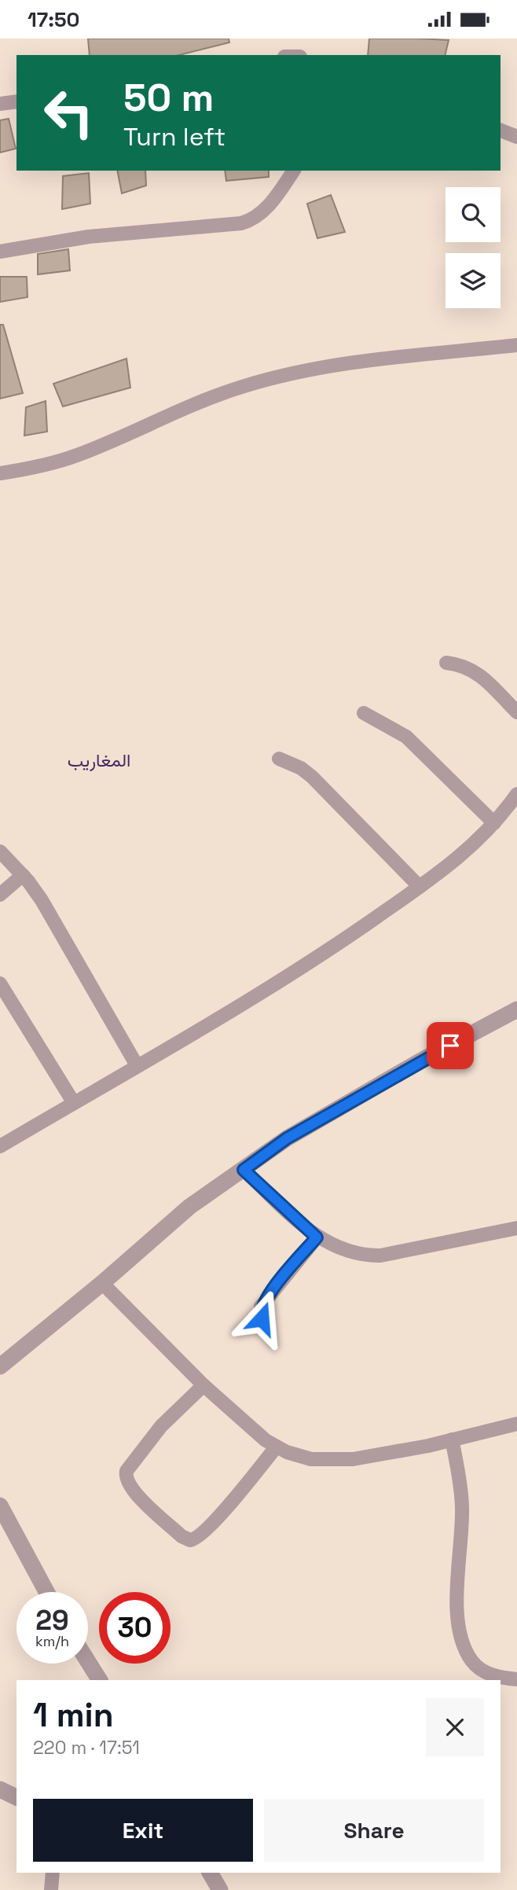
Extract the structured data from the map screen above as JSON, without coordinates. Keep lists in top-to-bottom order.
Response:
{
  "districts": ["المغاريب"],
  "page": {
    "status": "17:50",
    "turn": ["50 m", "Turn left"],
    "speed": "29 km/h",
    "limit": "30",
    "heading": ["1 min", "220 m · 17:51"],
    "buttons": ["Exit", "Share"]
  }
}
